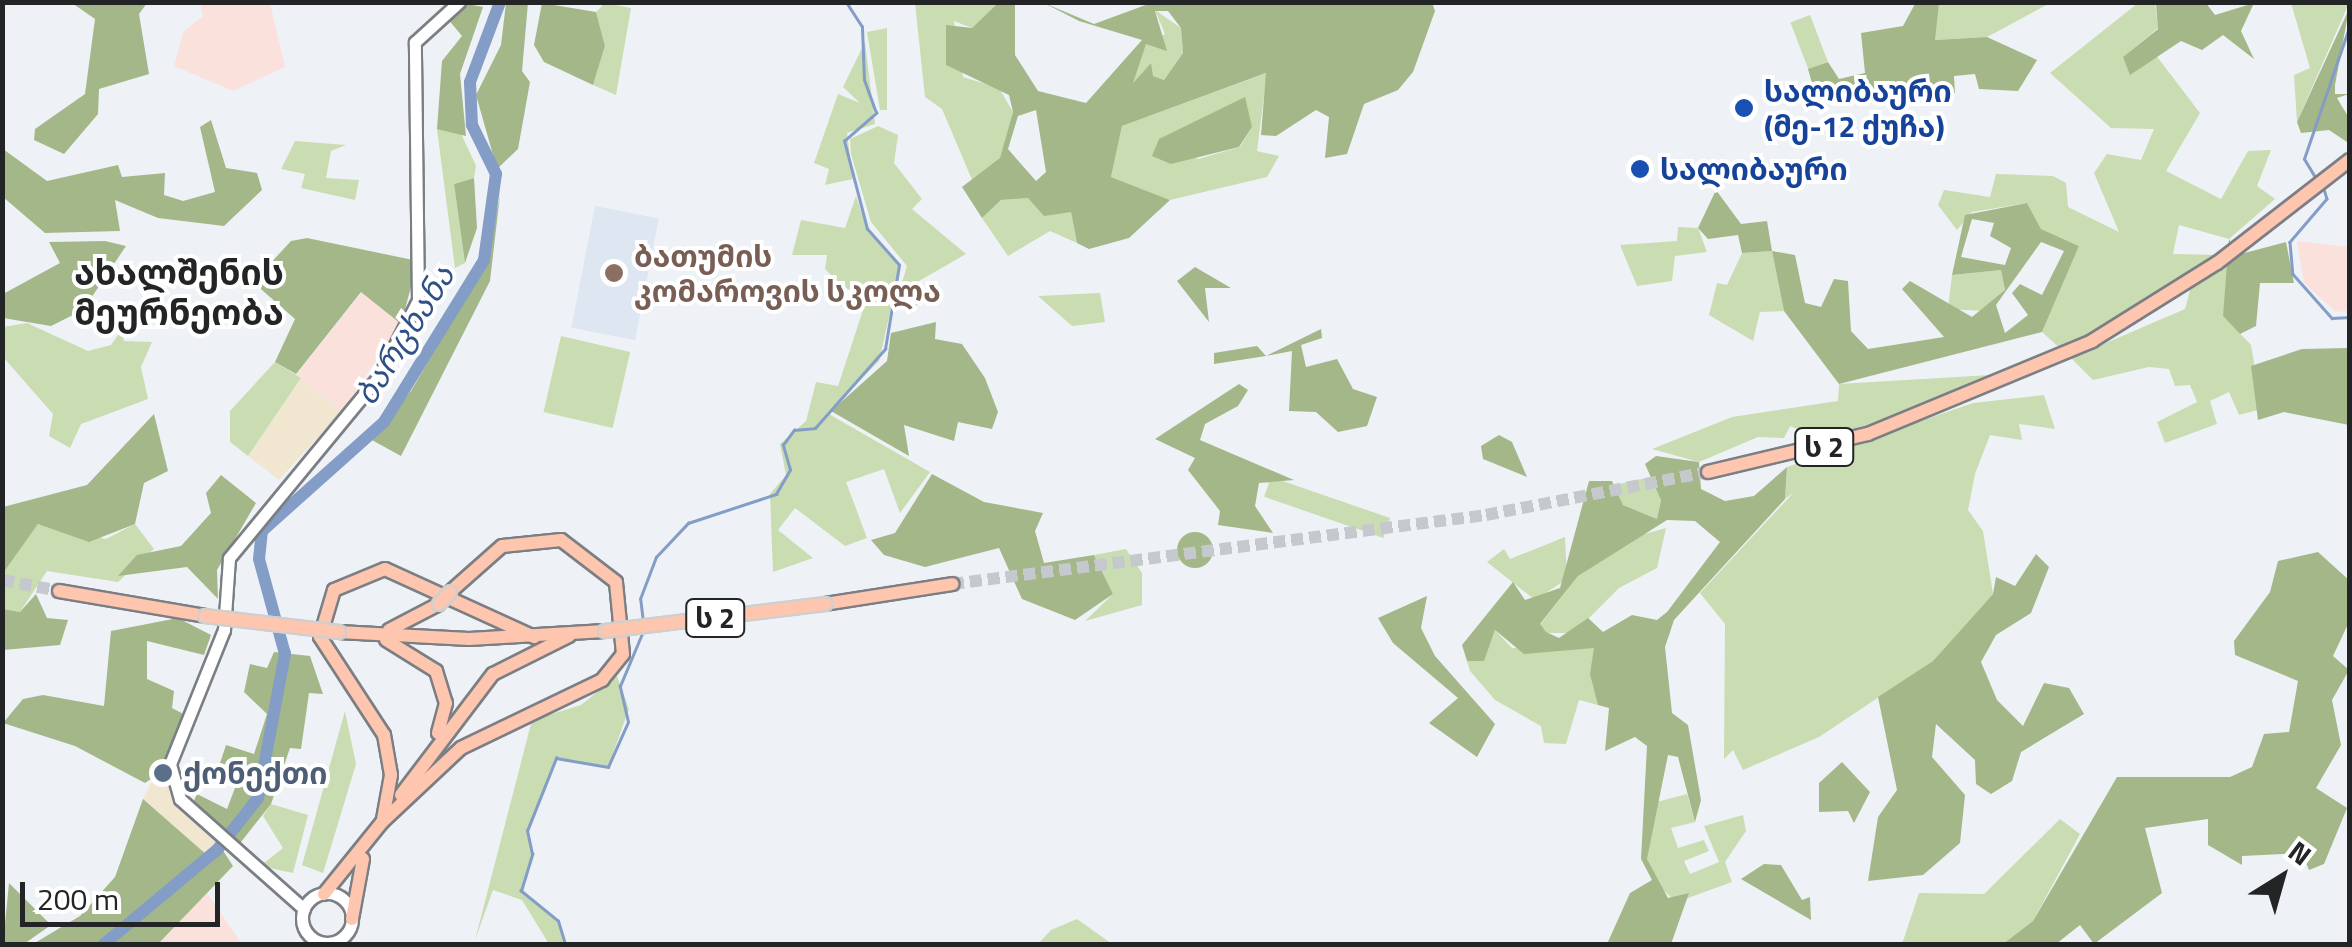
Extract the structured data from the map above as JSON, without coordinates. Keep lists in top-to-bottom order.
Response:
{
  "streets": {
    "highway": ["ს 2"]
  },
  "districts": ["ახალშენის მეურნეობა"],
  "water": ["ბარცხანა"],
  "places": [
    "სალიბაური (მე-12 ქუჩა)",
    "სალიბაური",
    "ბათუმის კომაროვის სკოლა",
    "ქონექთი"
  ],
  "scale_bar": "200 m",
  "north": "top right"
}
